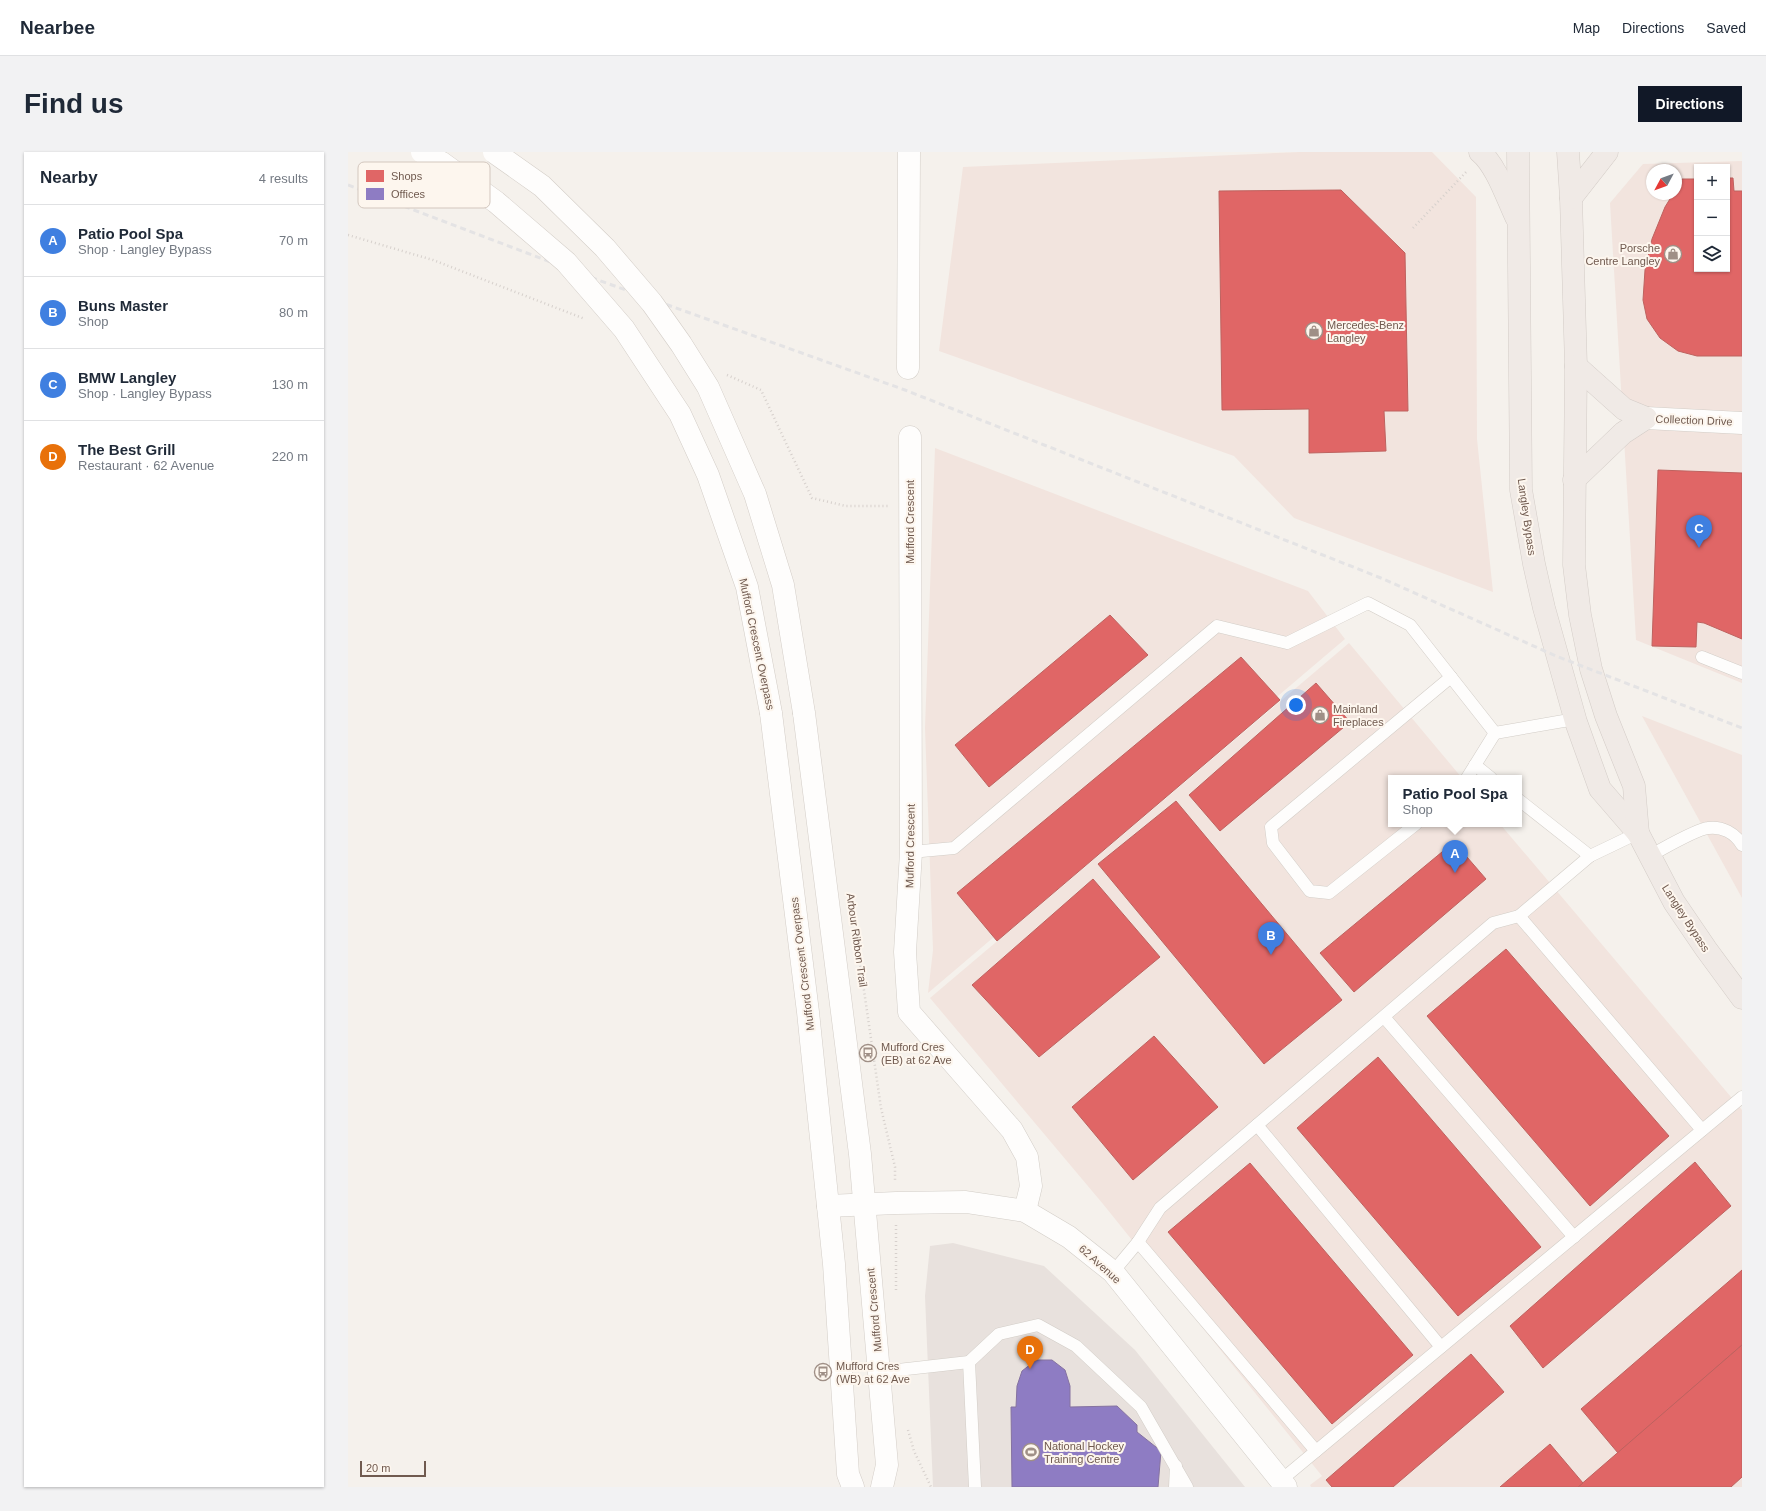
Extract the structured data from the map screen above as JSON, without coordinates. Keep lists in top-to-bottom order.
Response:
{
  "streets": {
    "highway": ["Langley Bypass"],
    "main road": [
      "Collection Drive",
      "Mufford Crescent",
      "Mufford Crescent Overpass",
      "62 Avenue"
    ],
    "path": ["Arbour Ribbon Trail"]
  },
  "crossings": [
    ["Mufford Crescent", "62 Avenue"],
    ["Mufford Crescent Overpass", "62 Avenue"]
  ],
  "places": {
    "shop": ["Porsche Centre Langley", "Mercedes-Benz Langley", "Mainland Fireplaces"],
    "bus stop": ["Mufford Cres (EB) at 62 Ave", "Mufford Cres (WB) at 62 Ave"],
    "sports": ["National Hockey Training Centre"]
  },
  "legend": ["Shops", "Offices"],
  "scale_bar": "20 m",
  "north": "bottom left",
  "page": {
    "header": "Nearbee",
    "nav": ["Map", "Directions", "Saved"],
    "buttons": "Directions",
    "title": "Find us",
    "heading": ["Nearby", "4 results"],
    "map_buttons": ["+", "−"],
    "list": [
      {
        "mark": "A",
        "name": "Patio Pool Spa",
        "note": "Shop · Langley Bypass",
        "value": "70 m"
      },
      {
        "mark": "B",
        "name": "Buns Master",
        "note": "Shop",
        "value": "80 m"
      },
      {
        "mark": "C",
        "name": "BMW Langley",
        "note": "Shop · Langley Bypass",
        "value": "130 m"
      },
      {
        "mark": "D",
        "name": "The Best Grill",
        "note": "Restaurant · 62 Avenue",
        "value": "220 m"
      }
    ],
    "pins": [
      "C",
      "A",
      "B",
      "D"
    ],
    "popup": ["Patio Pool Spa", "Shop"],
    "scale": "20 m"
  }
}
